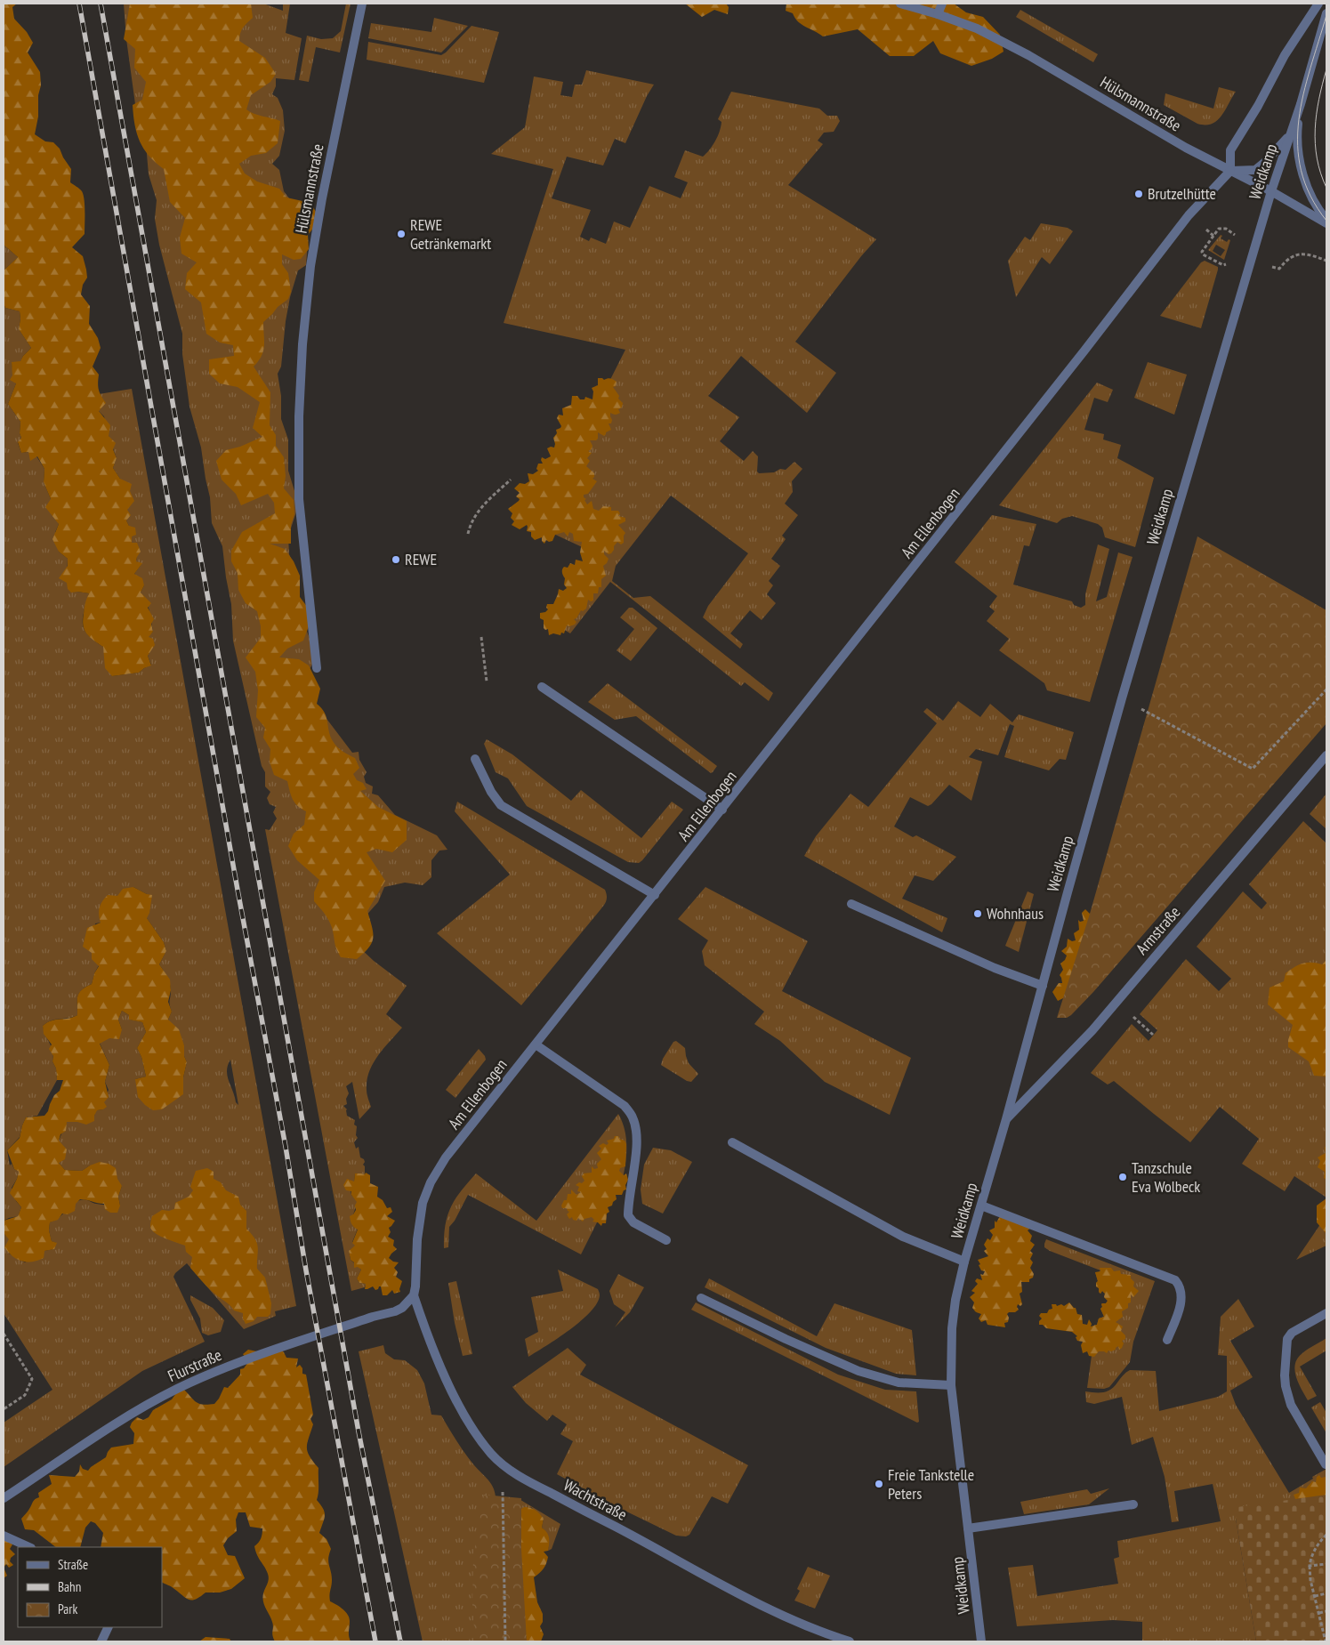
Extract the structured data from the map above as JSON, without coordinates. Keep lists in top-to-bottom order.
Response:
{
  "streets": {
    "street": [
      "Hülsmannstraße",
      "Weidkamp",
      "Am Ellenbogen",
      "Armstraße",
      "Flurstraße",
      "Wachtstraße"
    ]
  },
  "crossings": [
    ["Hülsmannstraße", "Weidkamp"],
    ["Hülsmannstraße", "Am Ellenbogen"],
    ["Weidkamp", "Am Ellenbogen"],
    ["Weidkamp", "Armstraße"],
    ["Am Ellenbogen", "Flurstraße"],
    ["Am Ellenbogen", "Wachtstraße"],
    ["Flurstraße", "Wachtstraße"]
  ],
  "places": [
    "Brutzelhütte",
    "REWE Getränkemarkt",
    "REWE",
    "Wohnhaus",
    "Tanzschule Eva Wolbeck",
    "Freie Tankstelle Peters"
  ],
  "legend": ["Straße", "Bahn", "Park"]
}
